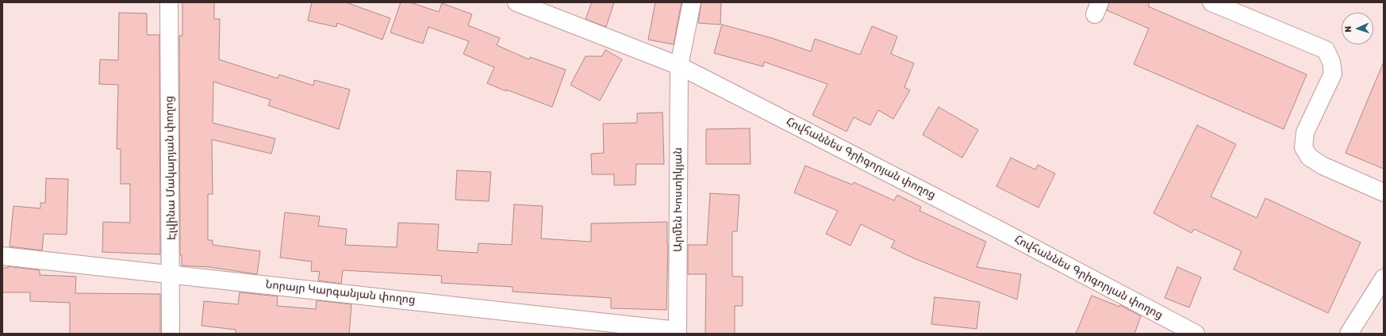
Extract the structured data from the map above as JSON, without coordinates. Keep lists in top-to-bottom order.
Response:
{
  "streets": {
    "street": [
      "Հովհաննես Գրիգորյան փողոց",
      "Էլվինա Մակարյան փողոց",
      "Արմեն Խոստիկյան",
      "Նորայր Կարգանյան փողոց"
    ]
  },
  "crossings": [
    ["Հովհաննես Գրիգորյան փողոց", "Արմեն Խոստիկյան"],
    ["Էլվինա Մակարյան փողոց", "Նորայր Կարգանյան փողոց"],
    ["Արմեն Խոստիկյան", "Նորայր Կարգանյան փողոց"]
  ],
  "north": "left"
}
